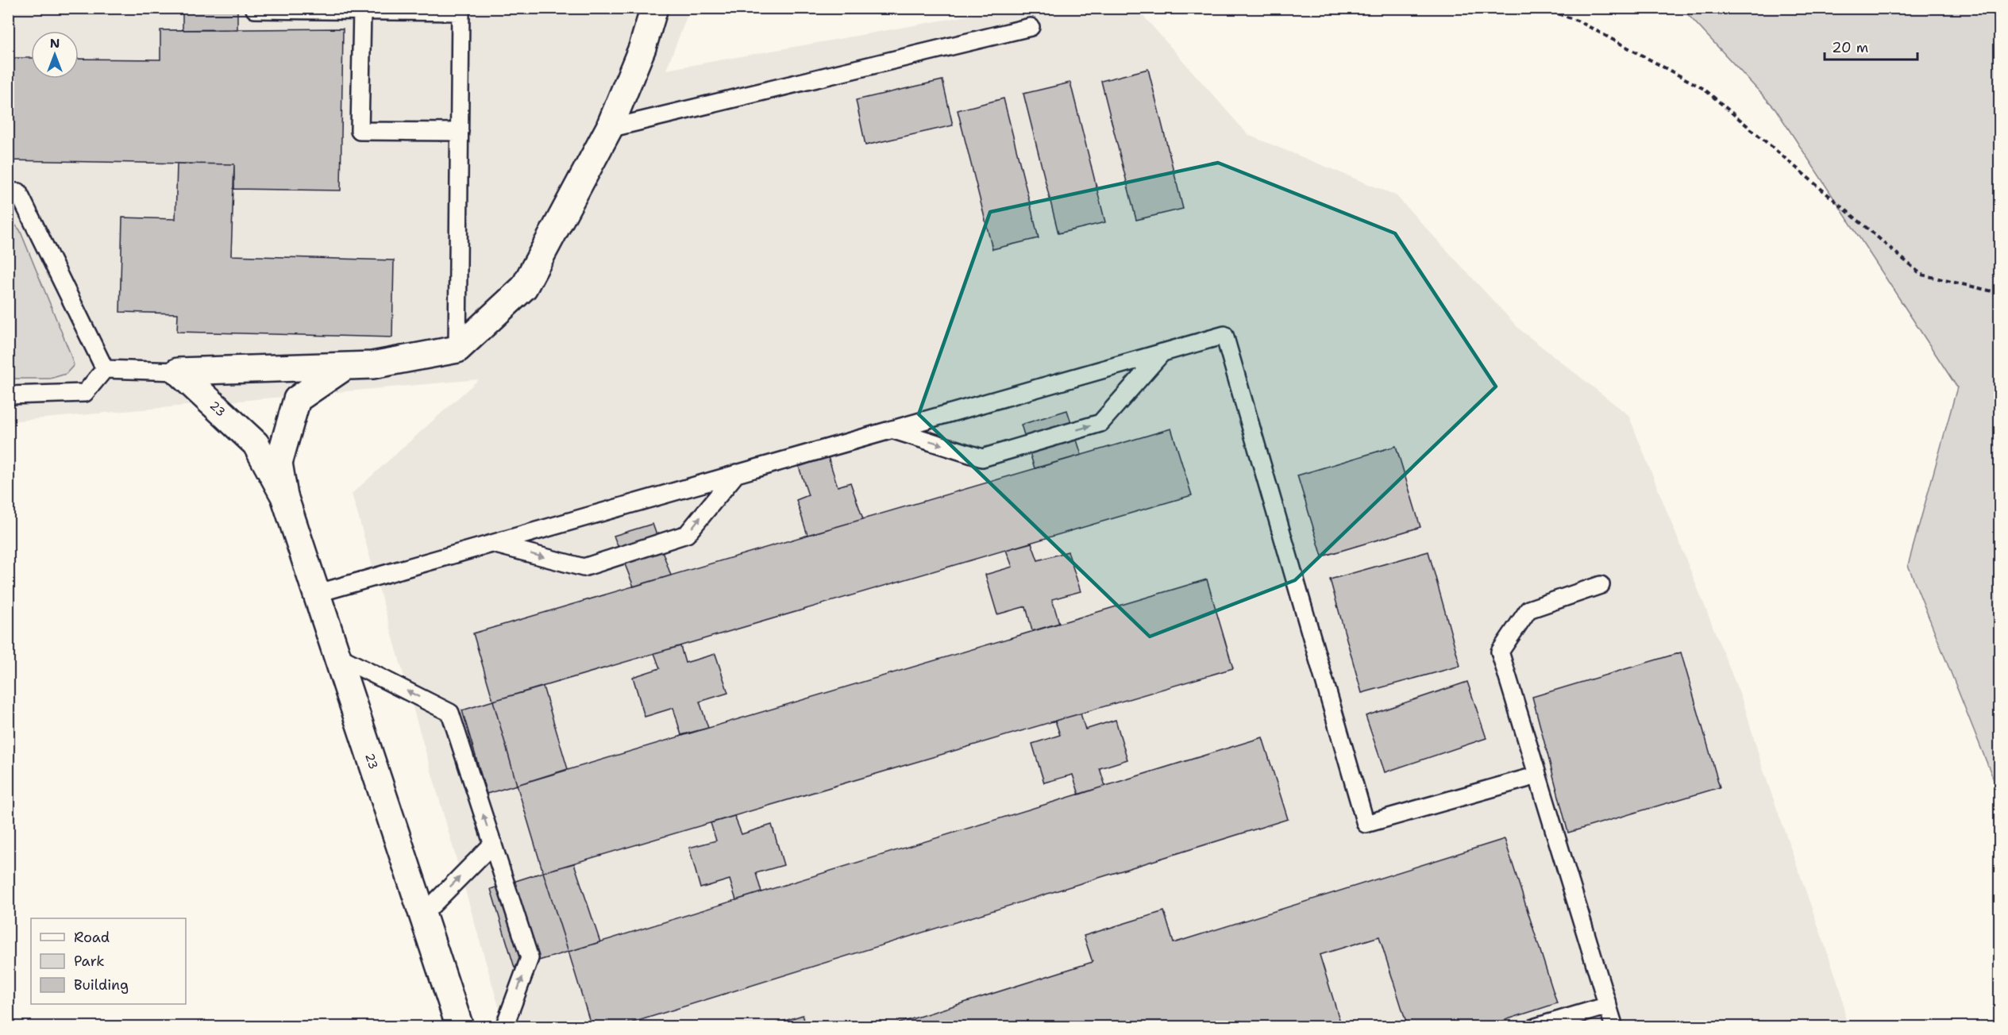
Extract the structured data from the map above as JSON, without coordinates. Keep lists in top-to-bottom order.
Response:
{
  "streets": {
    "street": ["23"]
  },
  "legend": ["Road", "Park", "Building"],
  "scale_bar": "20 m",
  "north": "top"
}
